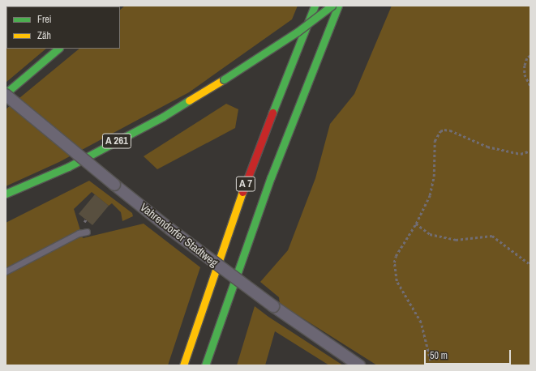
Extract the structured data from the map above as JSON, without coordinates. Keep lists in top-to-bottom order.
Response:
{
  "streets": {
    "highway": ["A 261", "A 7"],
    "street": ["Vahrendorfer Stadtweg"]
  },
  "legend": ["Frei", "Zäh"],
  "scale_bar": "50 m"
}
